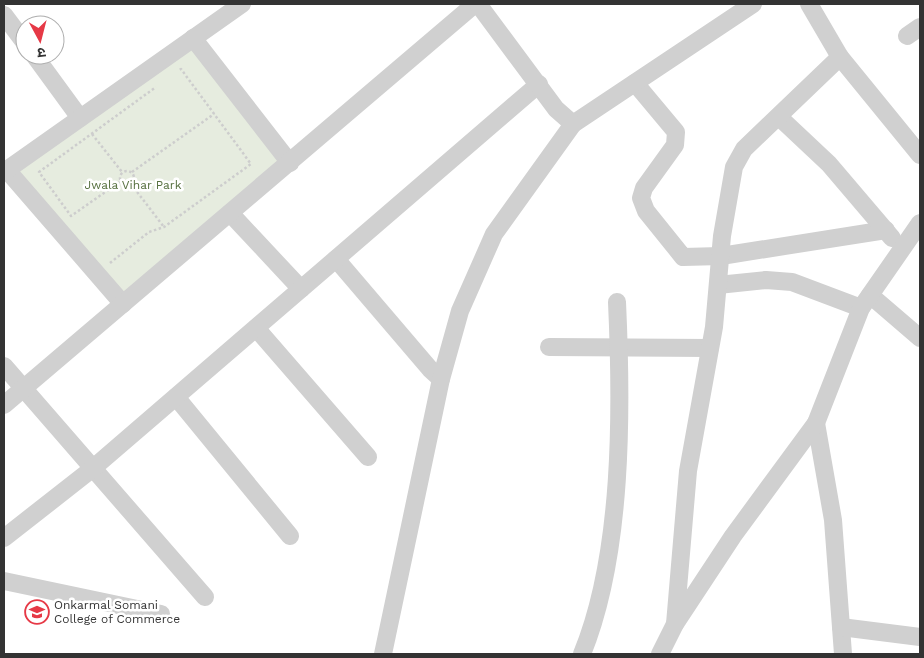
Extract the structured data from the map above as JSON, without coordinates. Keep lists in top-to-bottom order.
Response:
{
  "parks": ["Jwala Vihar Park"],
  "places": {
    "school or university": ["Onkarmal Somani College of Commerce"]
  },
  "north": "bottom"
}
